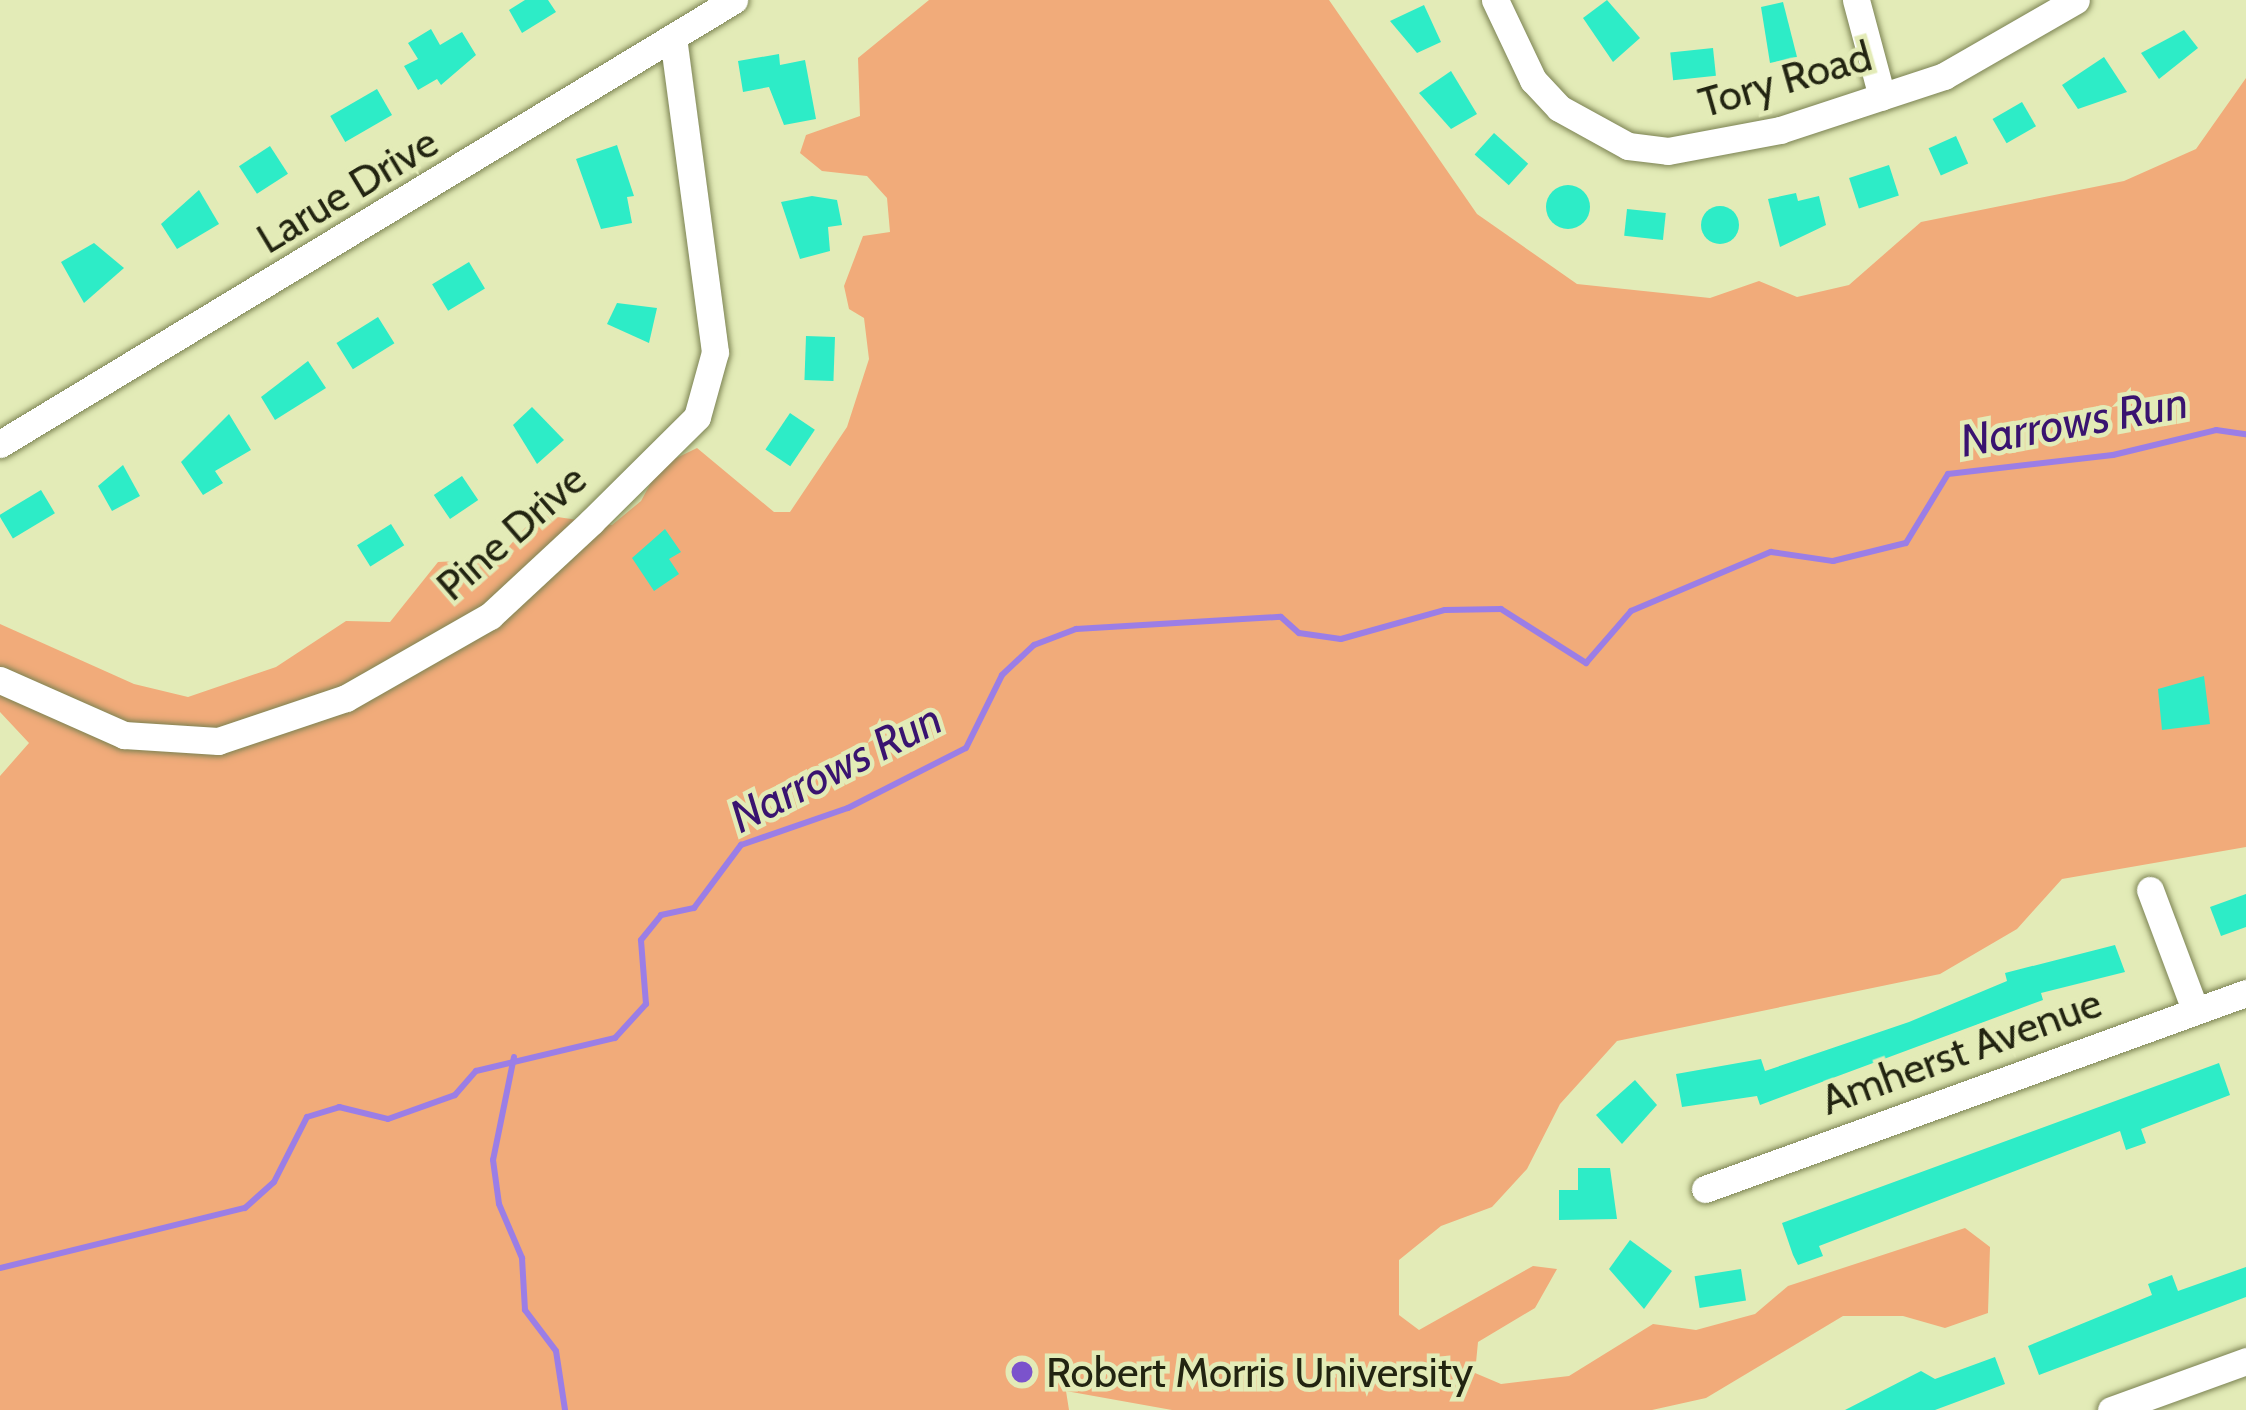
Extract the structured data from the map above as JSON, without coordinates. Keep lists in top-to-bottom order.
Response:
{
  "streets": {
    "street": [
      "Tory Road",
      "Larue Drive",
      "Pine Drive",
      "Amherst Avenue"
    ]
  },
  "crossings": [
    ["Larue Drive", "Pine Drive"]
  ],
  "water": ["Narrows Run"],
  "places": ["Robert Morris University"]
}
